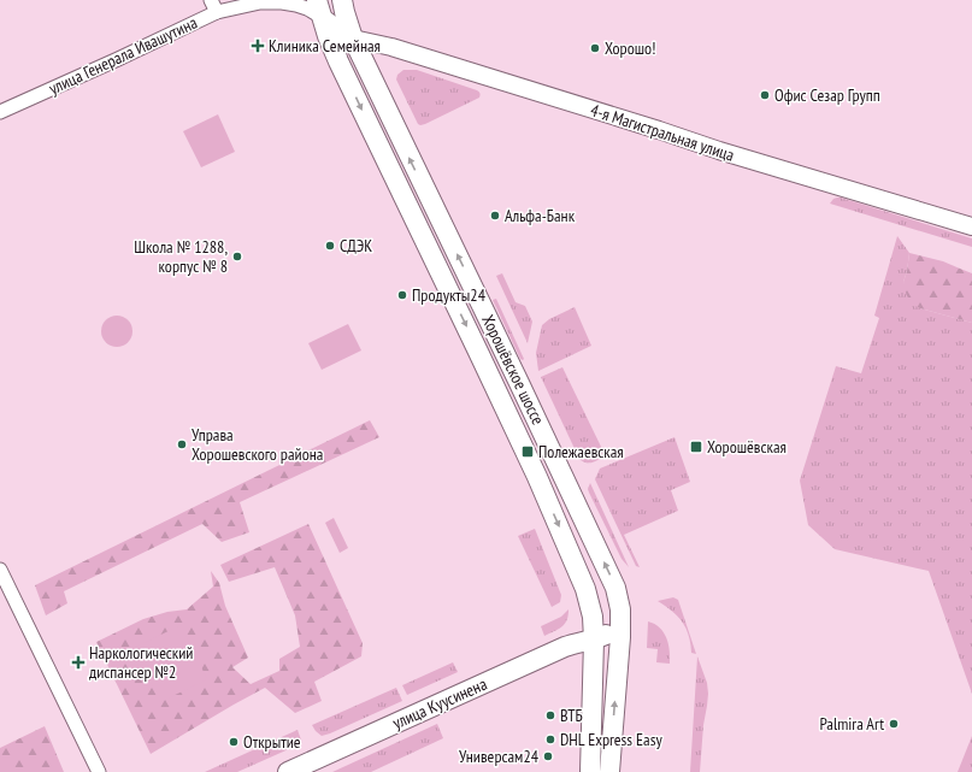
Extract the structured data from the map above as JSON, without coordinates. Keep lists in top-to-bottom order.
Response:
{
  "streets": {
    "main road": ["Хорошёвское шоссе", "улица Куусинена"],
    "street": ["улица Генерала Ивашутина", "4-я Магистральная улица"]
  },
  "crossings": [
    ["улица Генерала Ивашутина", "4-я Магистральная улица"],
    ["улица Генерала Ивашутина", "Хорошёвское шоссе"],
    ["4-я Магистральная улица", "Хорошёвское шоссе"],
    ["Хорошёвское шоссе", "улица Куусинена"]
  ],
  "places": {
    "health": ["Клиника Семейная", "Наркологический диспансер №2"],
    "other": [
      "Хорошо!",
      "Офис Сезар Групп",
      "Альфа-Банк",
      "СДЭК",
      "Школа № 1288, корпус № 8",
      "Продукты24",
      "Управа Хорошевского района",
      "ВТБ",
      "Palmira Art",
      "DHL Express Easy",
      "Открытие",
      "Универсам24"
    ],
    "transit": ["Хорошёвская", "Полежаевская"]
  }
}
